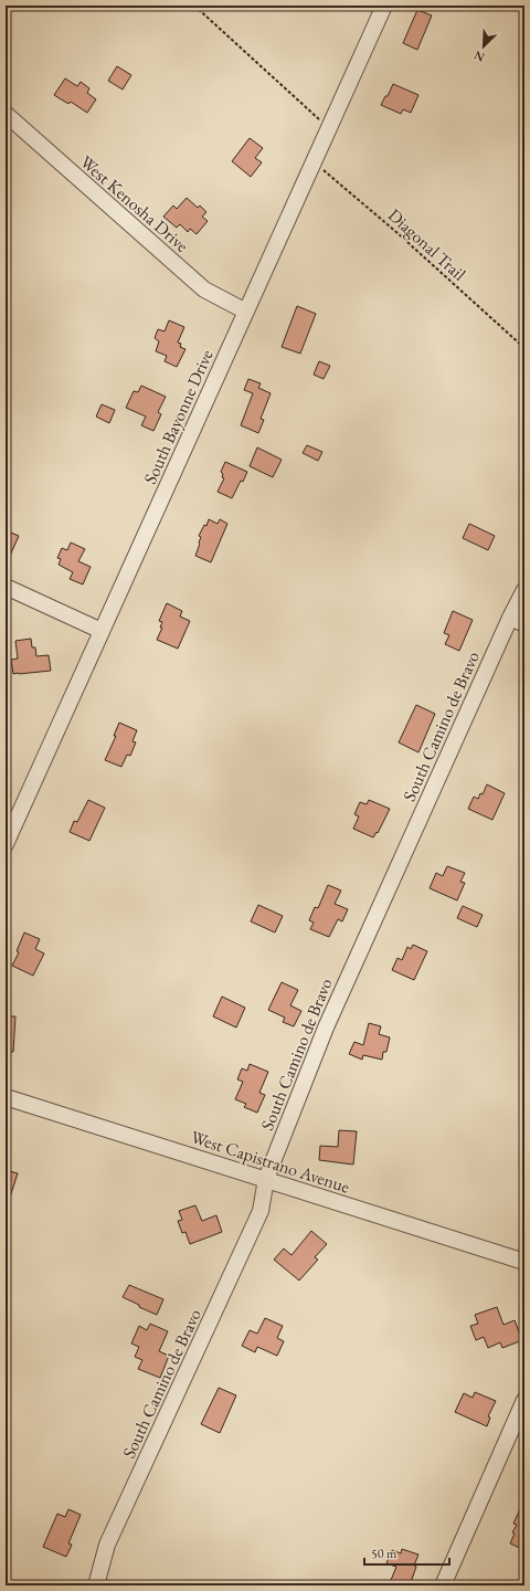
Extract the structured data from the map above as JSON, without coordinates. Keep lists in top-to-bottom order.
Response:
{
  "streets": {
    "street": [
      "West Kenosha Drive",
      "South Bayonne Drive",
      "South Camino de Bravo",
      "West Capistrano Avenue"
    ],
    "path": ["Diagonal Trail"]
  },
  "crossings": [
    ["West Kenosha Drive", "South Bayonne Drive"],
    ["Diagonal Trail", "South Bayonne Drive"],
    ["South Camino de Bravo", "West Capistrano Avenue"]
  ],
  "scale_bar": "50 m",
  "north": "bottom left"
}
